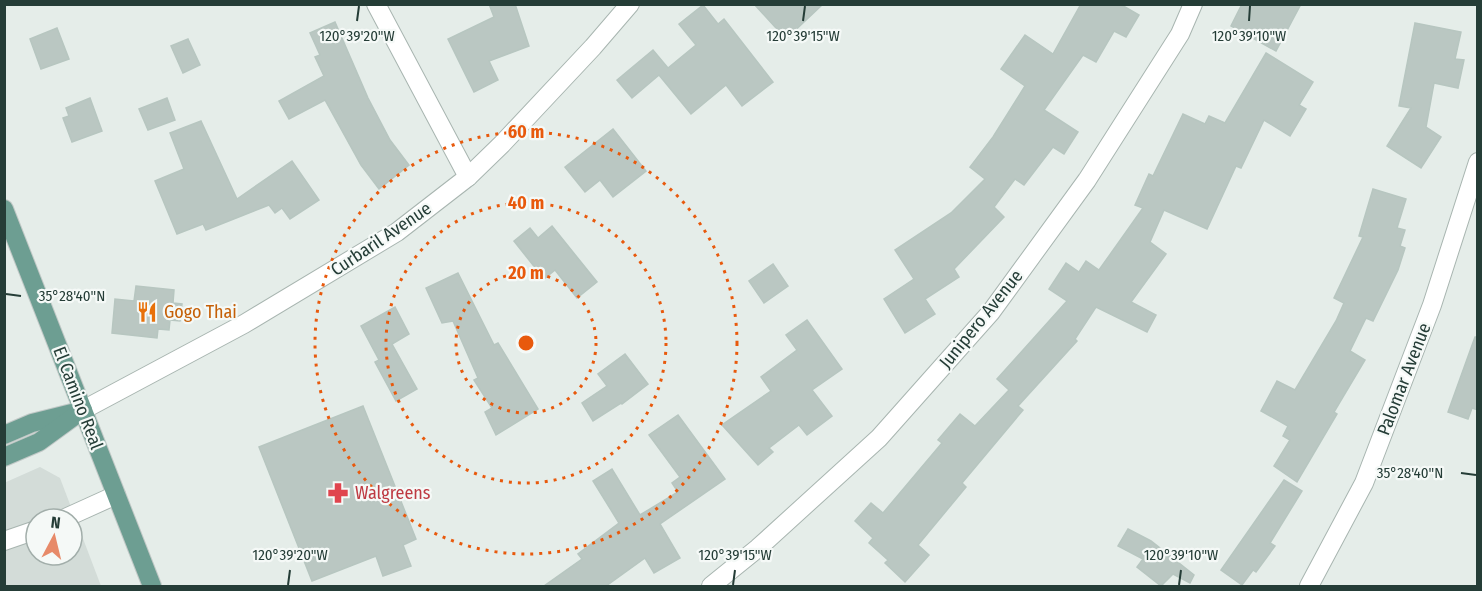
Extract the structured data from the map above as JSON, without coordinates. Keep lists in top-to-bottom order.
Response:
{
  "streets": {
    "main road": ["Curbaril Avenue", "El Camino Real"],
    "street": ["Junipero Avenue", "Palomar Avenue"]
  },
  "crossings": [
    ["Curbaril Avenue", "El Camino Real"]
  ],
  "places": {
    "restaurant": ["Gogo Thai"],
    "pharmacy": ["Walgreens"]
  },
  "north": "top",
  "coordinates": [
    "120°39'20\"W",
    "120°39'15\"W",
    "120°39'10\"W",
    "35°28'40\"N"
  ],
  "rings": ["60 m", "40 m", "20 m"]
}
